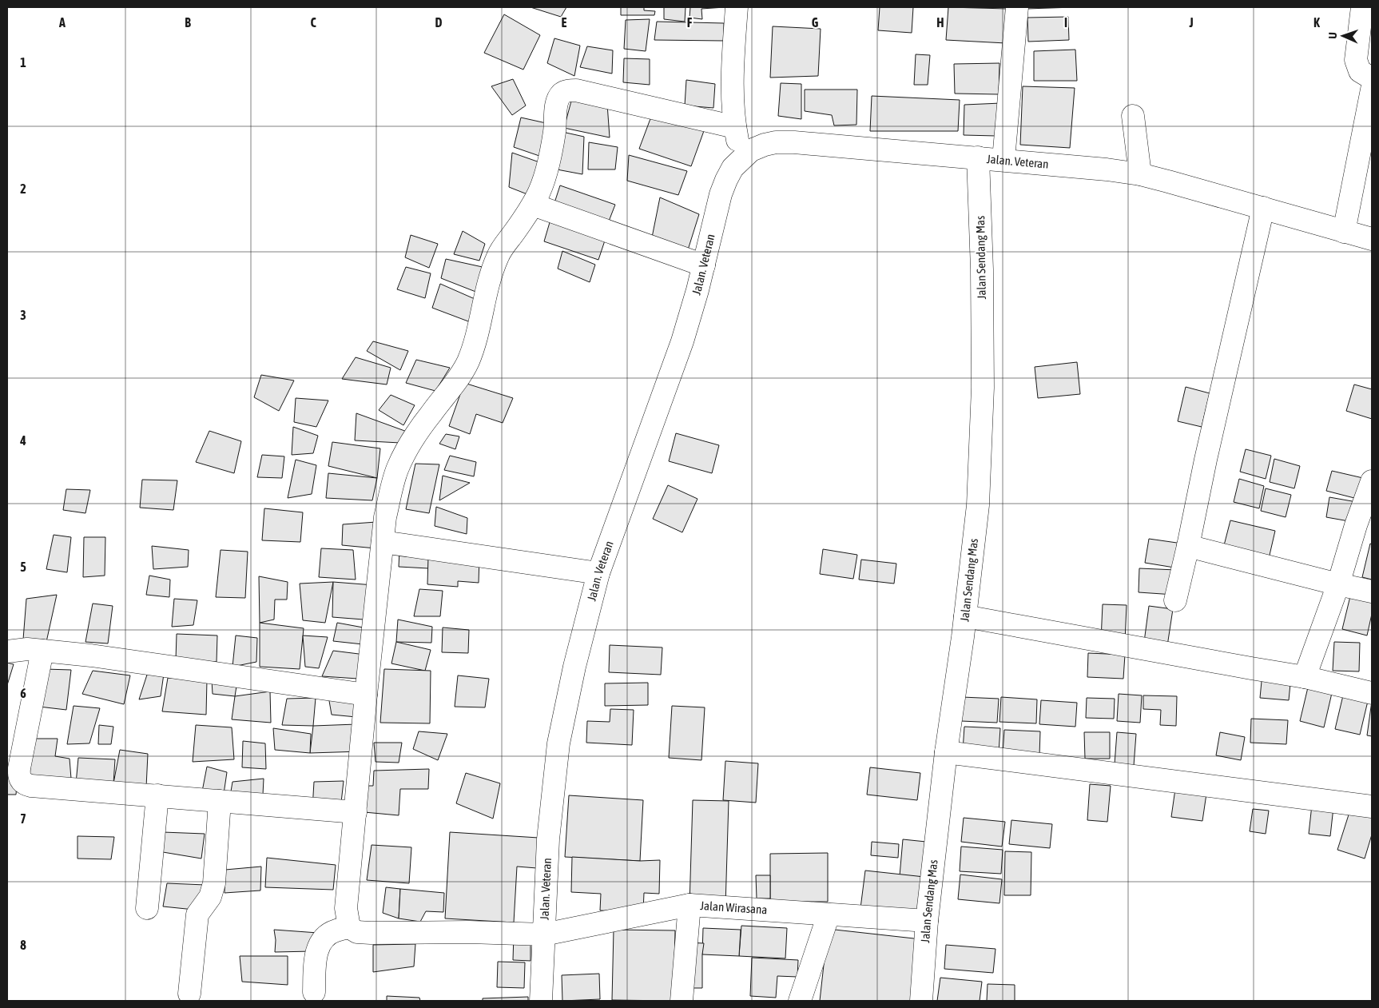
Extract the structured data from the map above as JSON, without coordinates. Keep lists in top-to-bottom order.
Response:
{
  "streets": {
    "street": ["Jalan. Veteran", "Jalan Sendang Mas", "Jalan Wirasana"]
  },
  "crossings": [
    ["Jalan. Veteran", "Jalan Sendang Mas"],
    ["Jalan. Veteran", "Jalan Wirasana"],
    ["Jalan Sendang Mas", "Jalan Wirasana"]
  ],
  "north": "left",
  "grid": {
    "columns": [
      "A",
      "B",
      "C",
      "D",
      "E",
      "F",
      "G",
      "H",
      "I",
      "J",
      "K"
    ],
    "rows": [
      "1",
      "2",
      "3",
      "4",
      "5",
      "6",
      "7",
      "8"
    ]
  }
}
